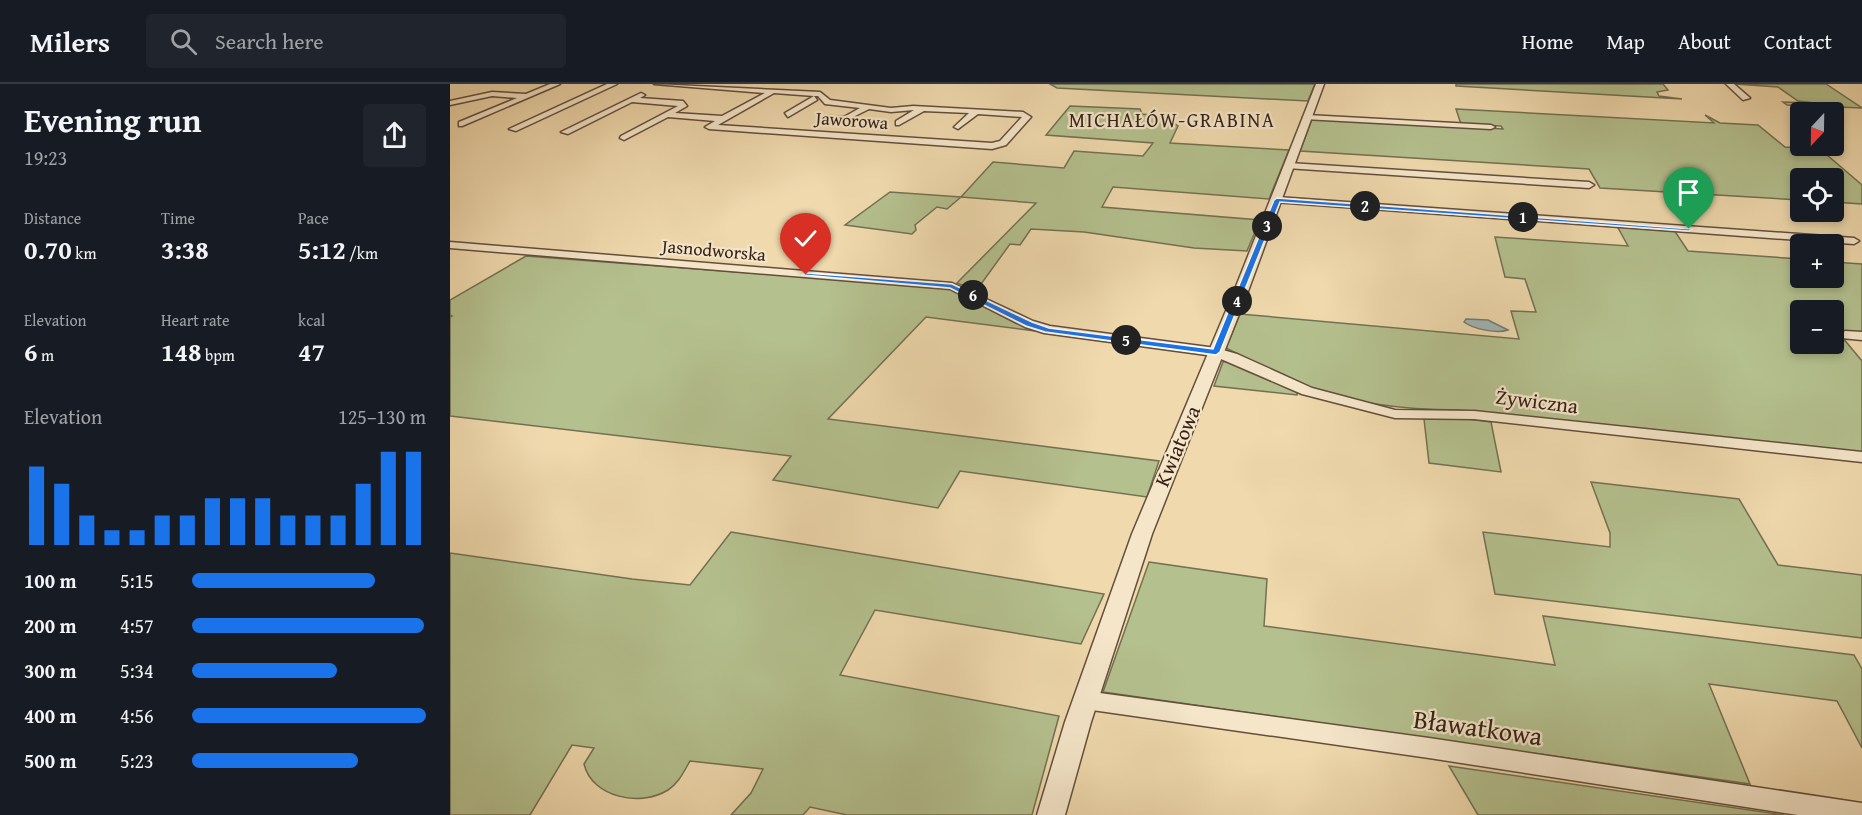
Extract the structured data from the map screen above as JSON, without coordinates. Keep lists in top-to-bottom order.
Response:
{
  "streets": {
    "street": [
      "Jaworowa",
      "Jasnodworska",
      "Żywiczna",
      "Kwiatowa",
      "Bławatkowa"
    ]
  },
  "crossings": [
    ["Jasnodworska", "Żywiczna"],
    ["Jasnodworska", "Kwiatowa"],
    ["Żywiczna", "Kwiatowa"],
    ["Kwiatowa", "Bławatkowa"]
  ],
  "districts": ["MICHAŁÓW-GRABINA"],
  "north": "bottom",
  "page": {
    "header": "Milers",
    "search": "Search here",
    "nav": [
      "Home",
      "Map",
      "About",
      "Contact"
    ],
    "heading": ["Evening run", "19:23"],
    "map_buttons": ["+", "−"],
    "stats": [
      ["Distance", "0.70 km"],
      ["Time", "3:38"],
      ["Pace", "5:12 /km"],
      ["Elevation", "6 m"],
      ["Heart rate", "148 bpm"],
      ["kcal", "47"]
    ],
    "pins": [
      "2",
      "1",
      "3",
      "6",
      "4",
      "5"
    ],
    "chart": ["Elevation", "125–130 m"],
    "list": [
      {
        "name": "100 m",
        "note": "5:15"
      },
      {
        "name": "200 m",
        "note": "4:57"
      },
      {
        "name": "300 m",
        "note": "5:34"
      },
      {
        "name": "400 m",
        "note": "4:56"
      },
      {
        "name": "500 m",
        "note": "5:23"
      }
    ]
  }
}
